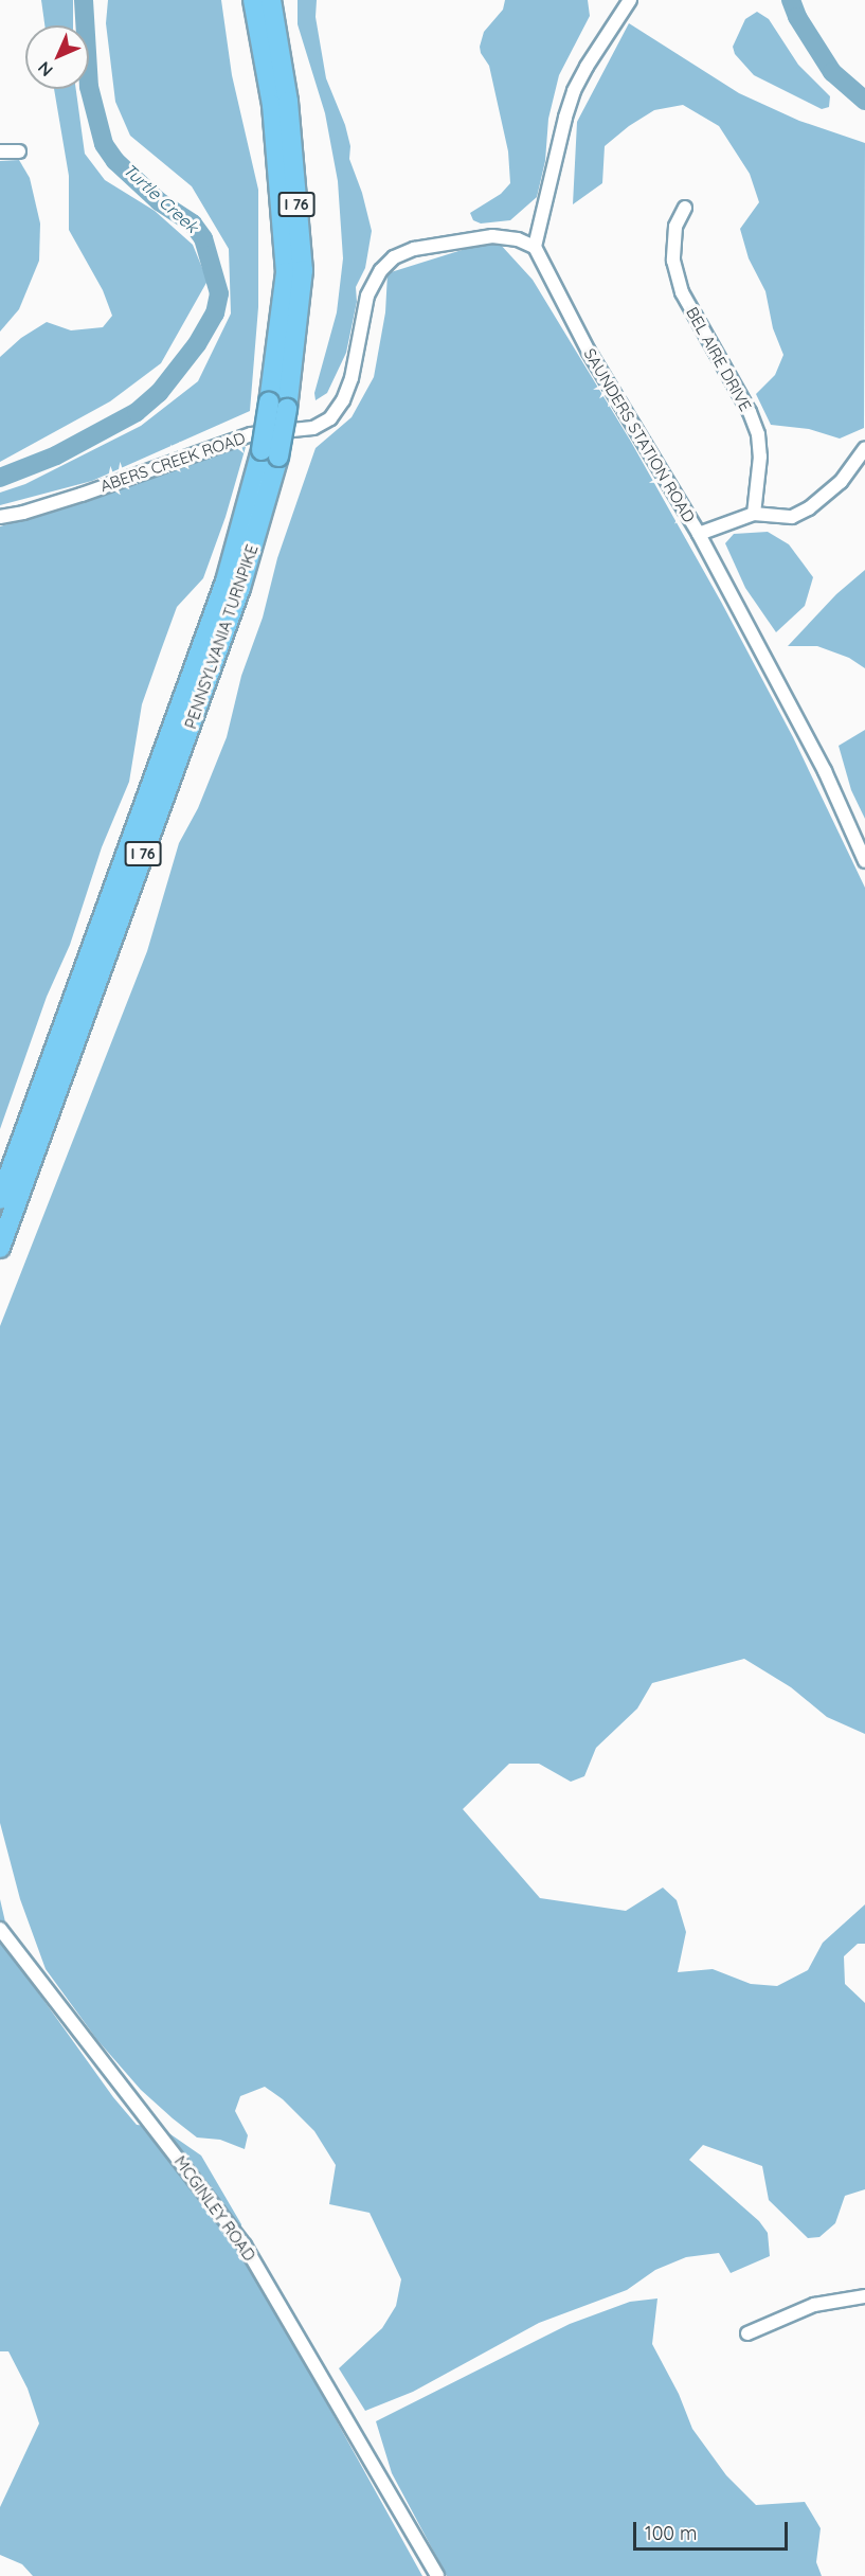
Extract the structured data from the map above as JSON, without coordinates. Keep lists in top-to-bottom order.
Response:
{
  "streets": {
    "highway": ["I 76", "PENNSYLVANIA TURNPIKE"],
    "street": [
      "BEL AIRE DRIVE",
      "SAUNDERS STATION ROAD",
      "ABERS CREEK ROAD",
      "MCGINLEY ROAD"
    ]
  },
  "crossings": [
    ["SAUNDERS STATION ROAD", "ABERS CREEK ROAD"]
  ],
  "water": ["Turtle Creek"],
  "scale_bar": "100 m",
  "north": "bottom left"
}
